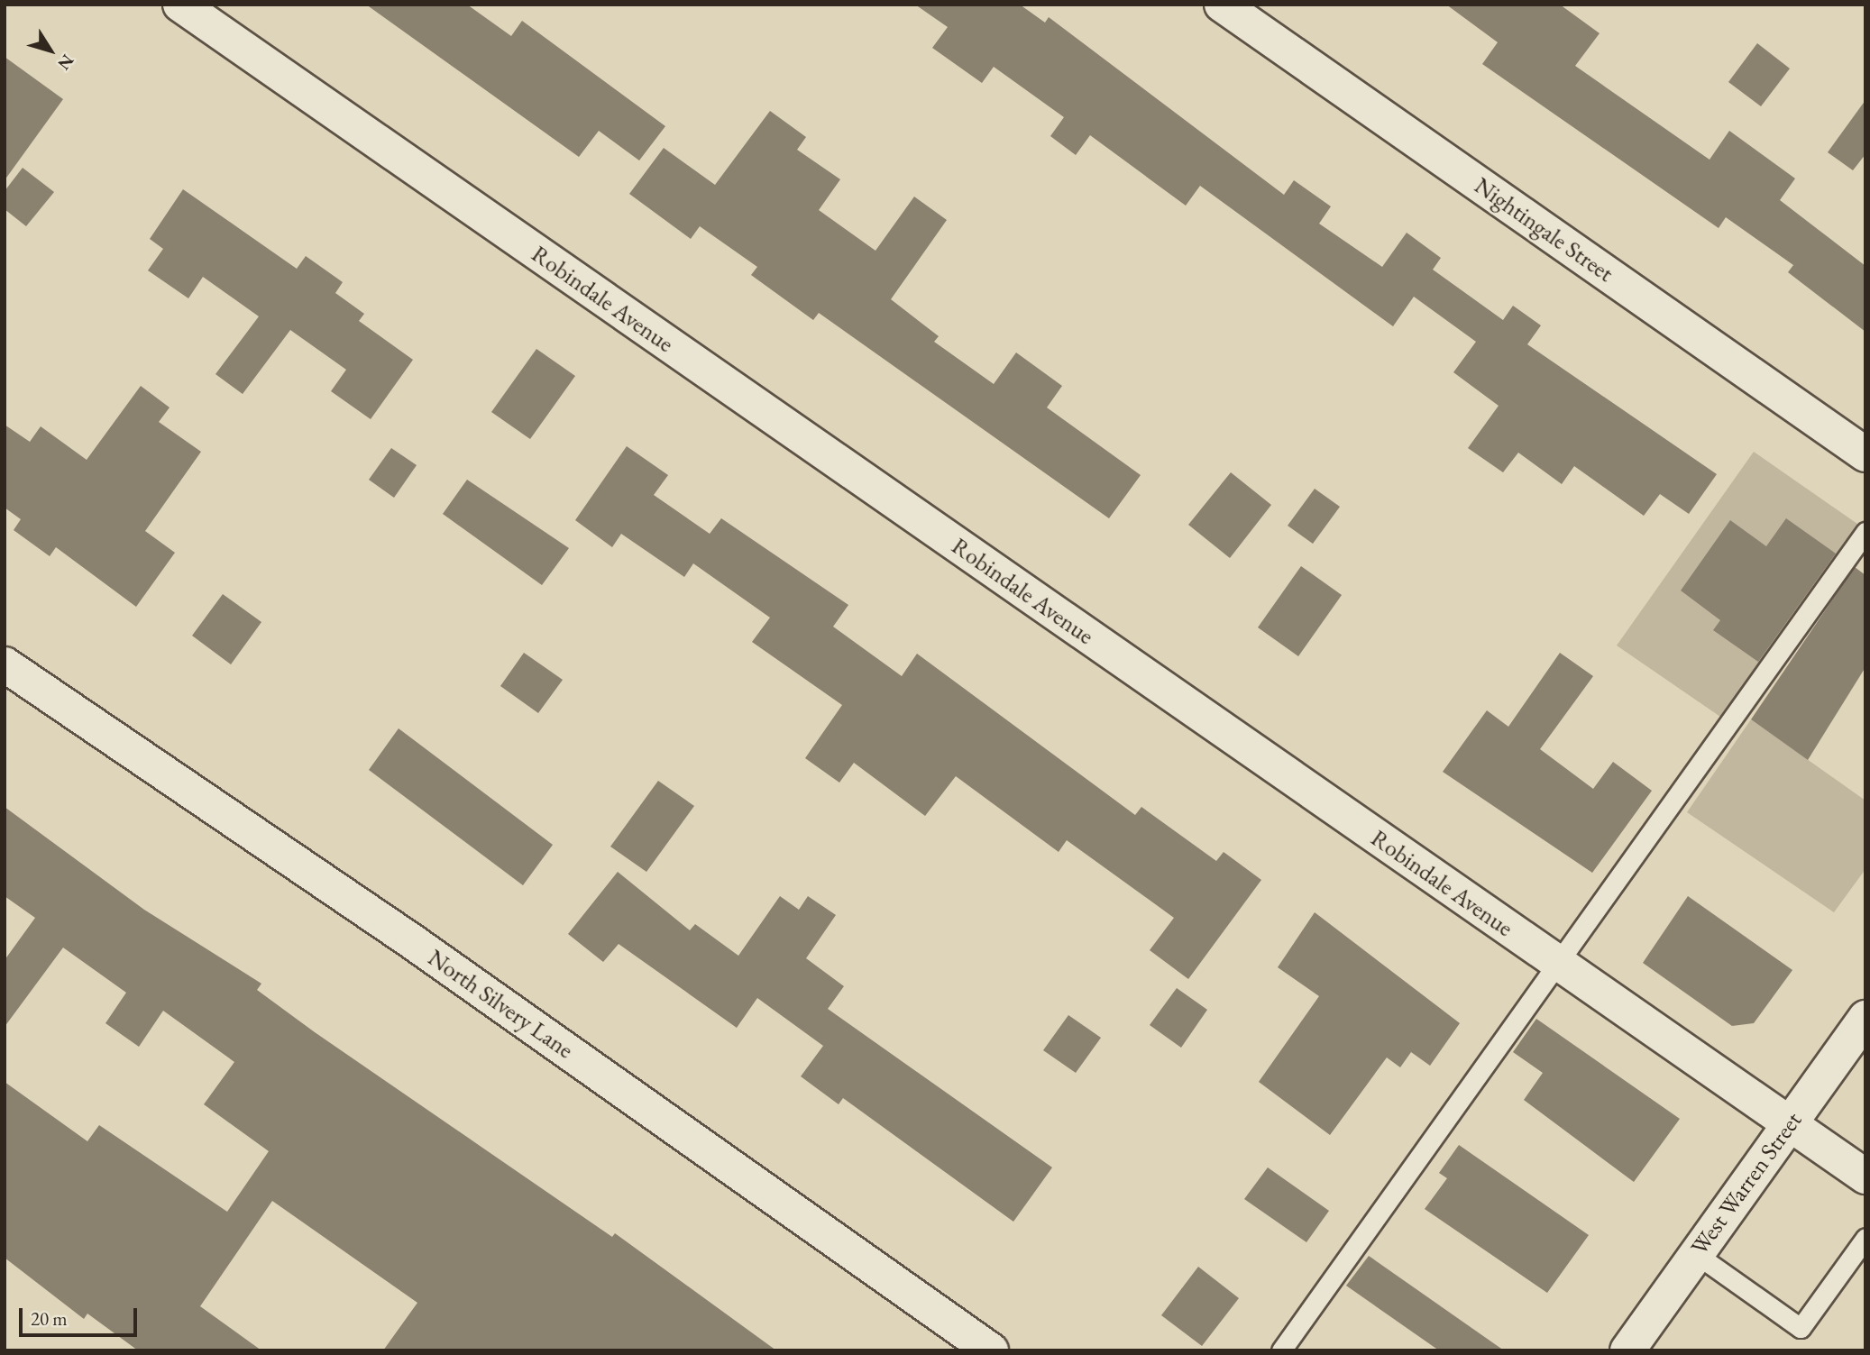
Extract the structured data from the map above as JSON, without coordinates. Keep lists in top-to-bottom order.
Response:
{
  "streets": {
    "street": [
      "Nightingale Street",
      "Robindale Avenue",
      "North Silvery Lane",
      "West Warren Street"
    ]
  },
  "crossings": [
    ["Robindale Avenue", "West Warren Street"]
  ],
  "scale_bar": "20 m",
  "north": "bottom right"
}
